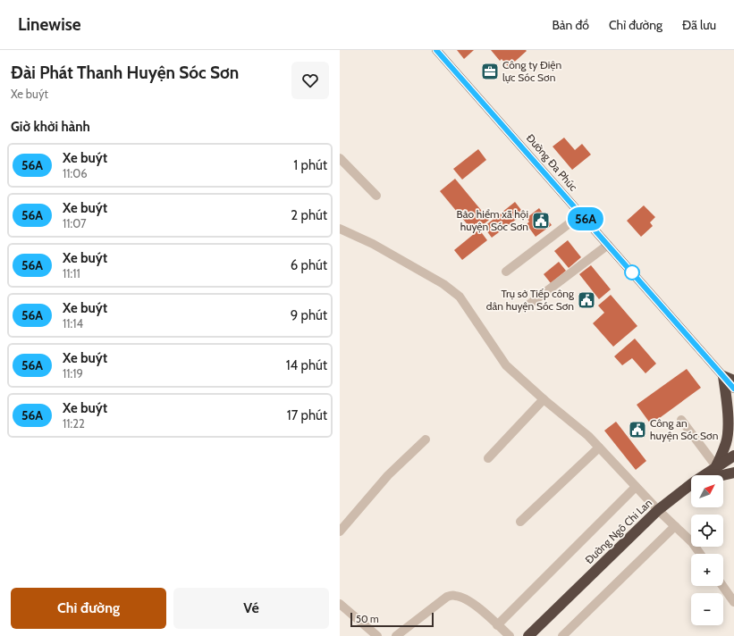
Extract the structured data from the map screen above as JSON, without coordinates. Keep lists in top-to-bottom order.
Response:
{
  "streets": {
    "highway": ["Đường Ngô Chi Lan"],
    "main road": ["Đường Đa Phúc"]
  },
  "places": {
    "office": ["Công ty Điện lực Sóc Sơn"],
    "public building": ["Bảo hiểm xã hội huyện Sóc Sơn", "Trụ sở Tiếp công dân huyện Sóc Sơn", "Công an huyện Sóc Sơn"]
  },
  "lines": ["bus line 56A"],
  "scale_bar": "50 m",
  "north": "top right",
  "page": {
    "header": "Linewise",
    "nav": ["Bản đồ", "Chỉ đường", "Đã lưu"],
    "heading": [
      ["Đài Phát Thanh Huyện Sóc Sơn", "Xe buýt"],
      "Giờ khởi hành"
    ],
    "on_map": "56A",
    "list": [
      {
        "mark": "56A",
        "name": "Xe buýt",
        "note": "11:06",
        "value": "1 phút"
      },
      {
        "mark": "56A",
        "name": "Xe buýt",
        "note": "11:07",
        "value": "2 phút"
      },
      {
        "mark": "56A",
        "name": "Xe buýt",
        "note": "11:11",
        "value": "6 phút"
      },
      {
        "mark": "56A",
        "name": "Xe buýt",
        "note": "11:14",
        "value": "9 phút"
      },
      {
        "mark": "56A",
        "name": "Xe buýt",
        "note": "11:19",
        "value": "14 phút"
      },
      {
        "mark": "56A",
        "name": "Xe buýt",
        "note": "11:22",
        "value": "17 phút"
      }
    ],
    "map_buttons": ["+", "−"],
    "buttons": ["Chỉ đường", "Vé"],
    "scale": "50 m"
  }
}
